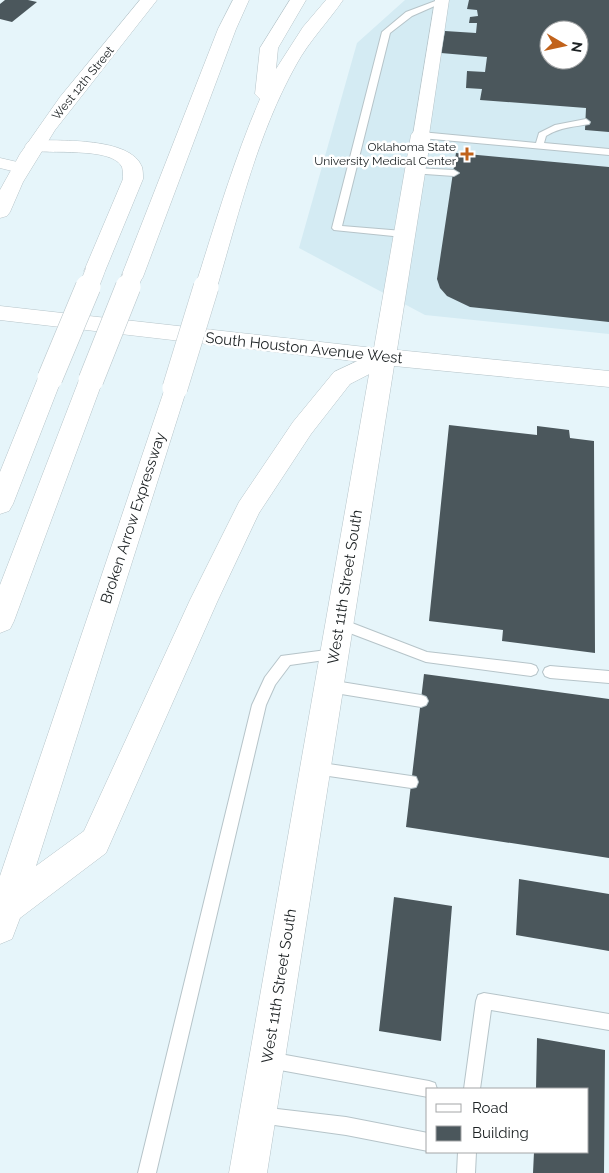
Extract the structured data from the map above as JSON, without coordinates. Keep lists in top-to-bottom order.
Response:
{
  "streets": {
    "main road": [
      "West 12th Street",
      "South Houston Avenue West",
      "Broken Arrow Expressway",
      "West 11th Street South"
    ]
  },
  "crossings": [
    ["South Houston Avenue West", "West 11th Street South"]
  ],
  "places": {
    "health": ["Oklahoma State University Medical Center"]
  },
  "legend": ["Road", "Building"],
  "north": "right"
}
